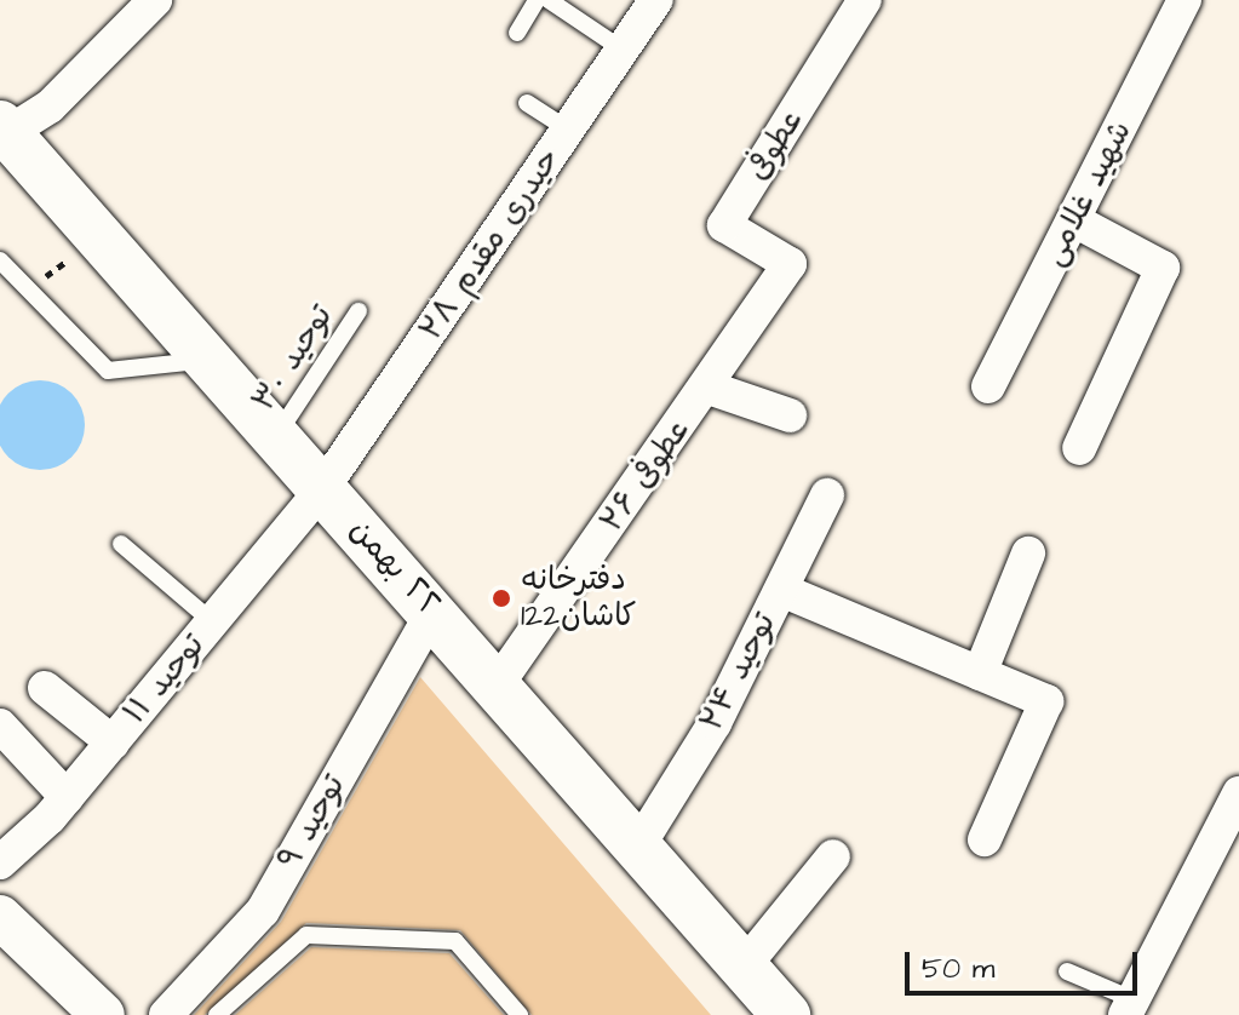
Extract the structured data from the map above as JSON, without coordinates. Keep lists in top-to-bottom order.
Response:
{
  "streets": {
    "main road": ["٢٢ بهمن"],
    "street": [
      "عطوفی",
      "شهید غلامی",
      "حیدری مقدم ۲۸",
      "عطوفی ۲۶",
      "توحید ۲۴",
      "توحید ۱۱",
      "توحید ۹"
    ],
    "lane": ["توحید ۳۰"]
  },
  "crossings": [
    ["عطوفی", "عطوفی ۲۶"],
    ["حیدری مقدم ۲۸", "٢٢ بهمن"],
    ["حیدری مقدم ۲۸", "توحید ۱۱"],
    ["توحید ۳۰", "٢٢ بهمن"],
    ["عطوفی ۲۶", "٢٢ بهمن"],
    ["٢٢ بهمن", "توحید ۲۴"],
    ["٢٢ بهمن", "توحید ۱۱"],
    ["٢٢ بهمن", "توحید ۹"]
  ],
  "places": ["دفترخانه 122کاشان"],
  "scale_bar": "50 m"
}
